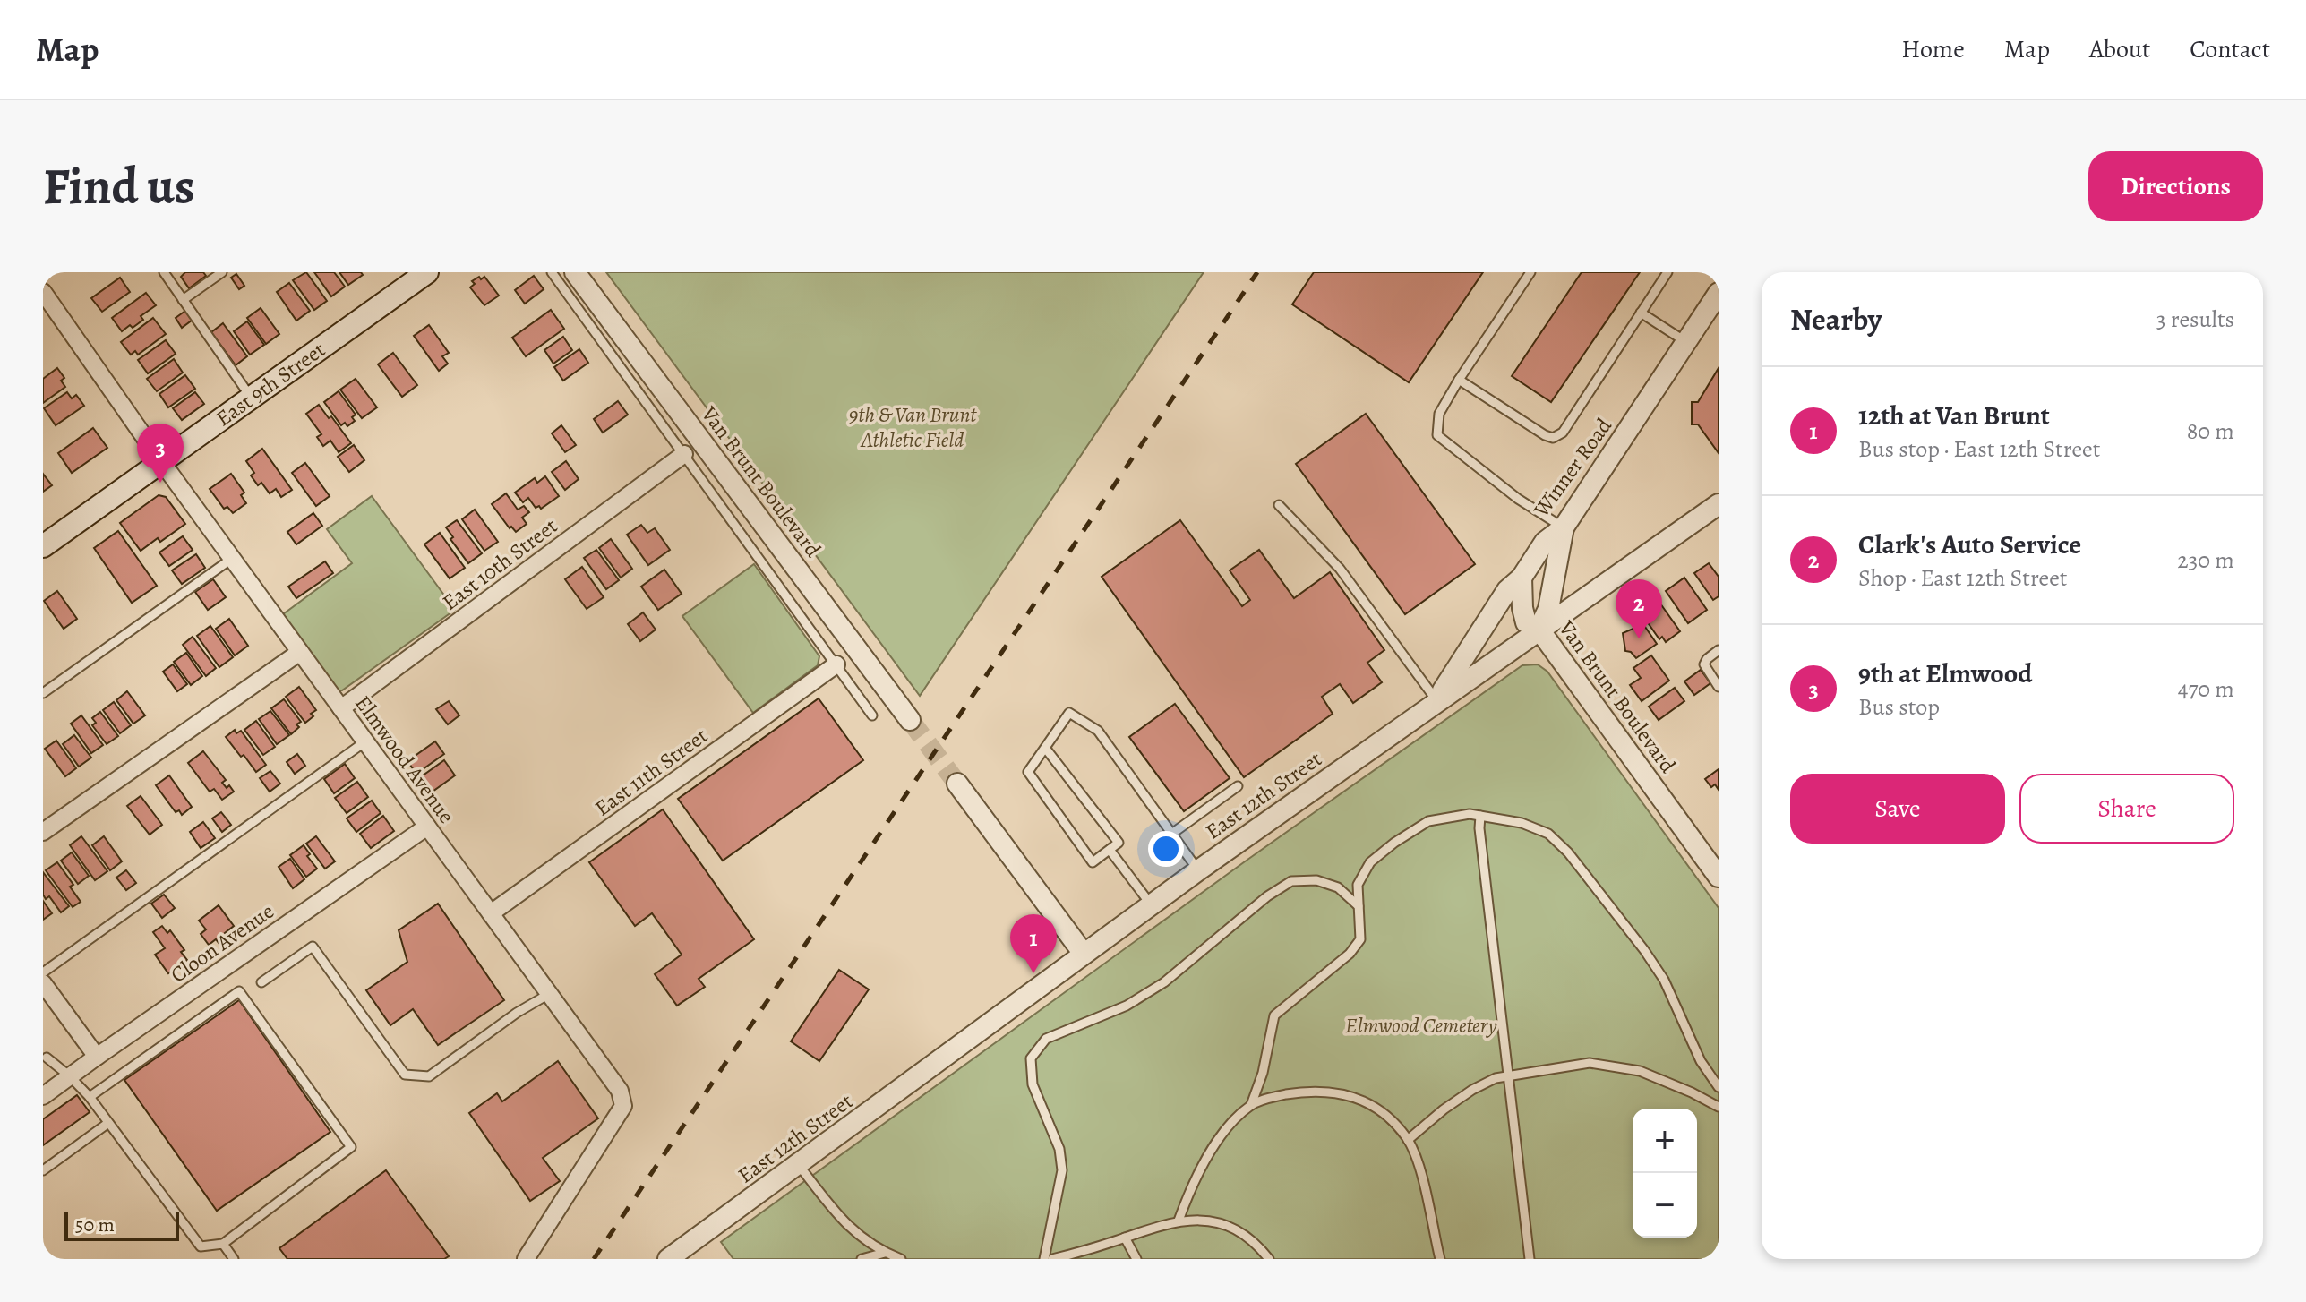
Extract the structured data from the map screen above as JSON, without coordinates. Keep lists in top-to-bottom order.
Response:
{
  "streets": {
    "main road": ["East 9th Street"],
    "street": [
      "Winner Road",
      "Van Brunt Boulevard",
      "East 10th Street",
      "Elmwood Avenue",
      "East 11th Street",
      "East 12th Street",
      "Cloon Avenue"
    ]
  },
  "crossings": [
    ["East 9th Street", "Elmwood Avenue"],
    ["Winner Road", "Van Brunt Boulevard"],
    ["Winner Road", "East 12th Street"],
    ["Van Brunt Boulevard", "East 12th Street"],
    ["East 10th Street", "Elmwood Avenue"],
    ["Elmwood Avenue", "East 11th Street"],
    ["Elmwood Avenue", "Cloon Avenue"]
  ],
  "parks": ["9th & Van Brunt Athletic Field", "Elmwood Cemetery"],
  "scale_bar": "50 m",
  "page": {
    "header": "Map",
    "nav": [
      "Home",
      "Map",
      "About",
      "Contact"
    ],
    "buttons": [
      "Directions",
      ["Save", "Share"]
    ],
    "title": "Find us",
    "heading": ["Nearby", "3 results"],
    "list": [
      {
        "mark": "1",
        "name": "12th at Van Brunt",
        "note": "Bus stop · East 12th Street",
        "value": "80 m"
      },
      {
        "mark": "2",
        "name": "Clark's Auto Service",
        "note": "Shop · East 12th Street",
        "value": "230 m"
      },
      {
        "mark": "3",
        "name": "9th at Elmwood",
        "note": "Bus stop",
        "value": "470 m"
      }
    ],
    "pins": ["3", "2", "1"],
    "map_buttons": ["+", "−"],
    "scale": "50 m"
  }
}
